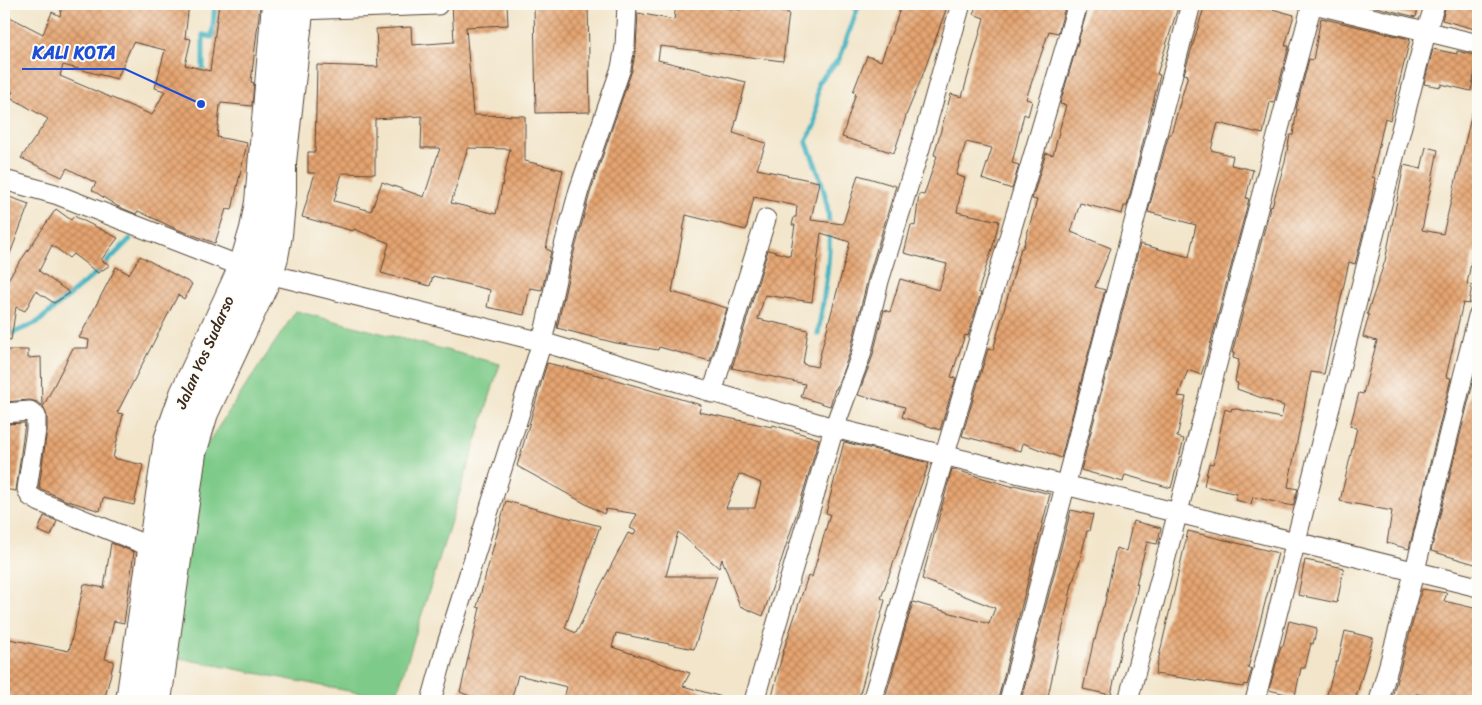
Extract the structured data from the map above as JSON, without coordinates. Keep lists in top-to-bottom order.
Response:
{
  "streets": {
    "highway": ["Jalan Yos Sudarso"]
  },
  "places": ["KALI KOTA"]
}
